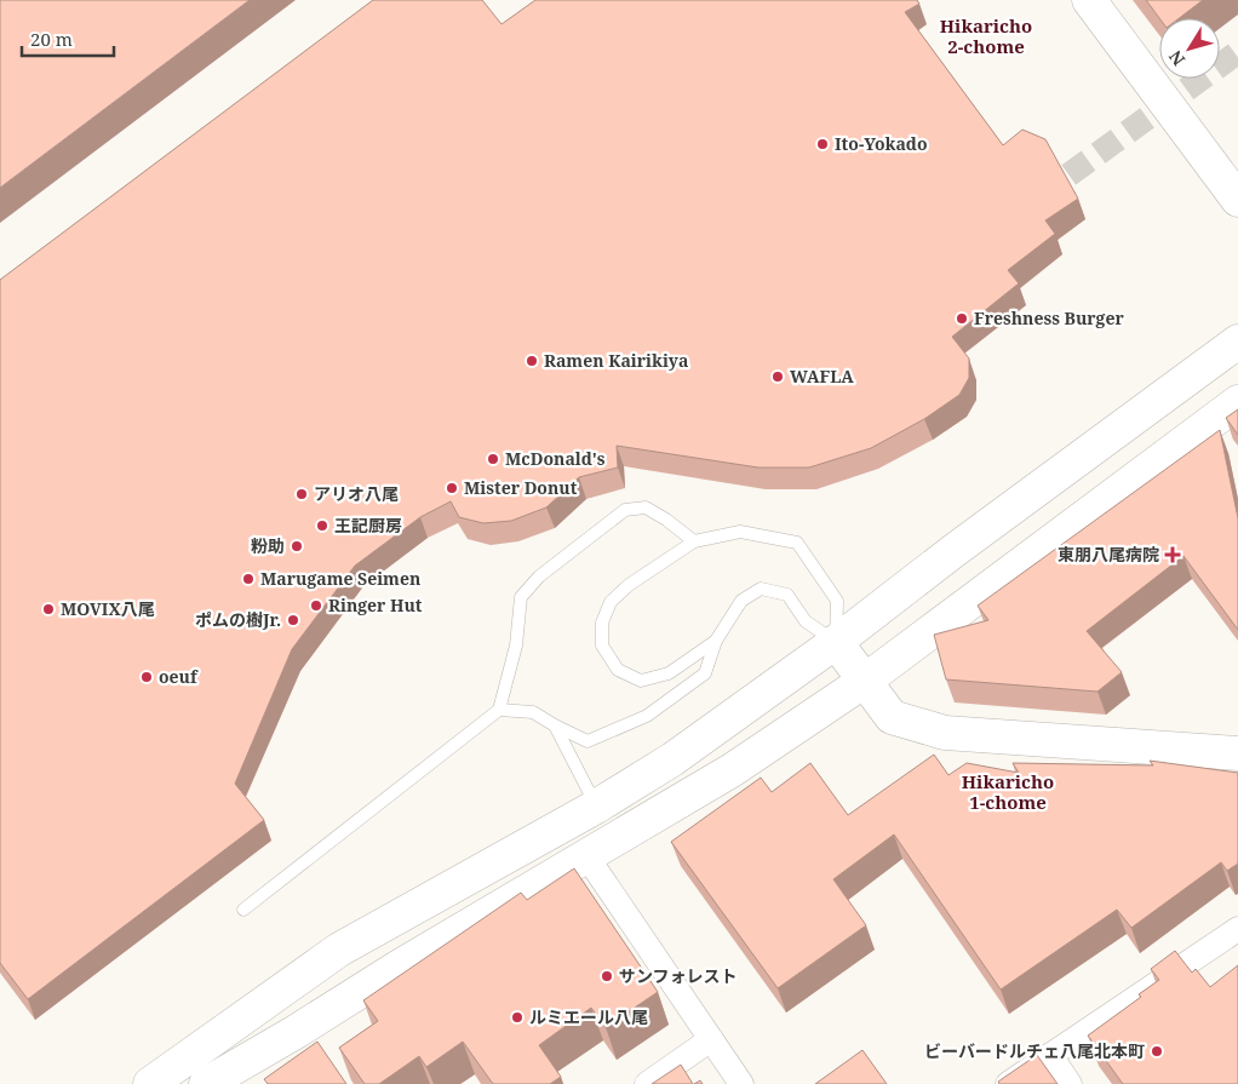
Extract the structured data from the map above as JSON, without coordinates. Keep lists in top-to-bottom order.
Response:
{
  "districts": ["Hikaricho 2-chome", "Hikaricho 1-chome"],
  "places": {
    "other": [
      "Ito-Yokado",
      "Freshness Burger",
      "Ramen Kairikiya",
      "WAFLA",
      "McDonald's",
      "Mister Donut",
      "アリオ八尾",
      "王記厨房",
      "粉助",
      "Marugame Seimen",
      "Ringer Hut",
      "MOVIX八尾",
      "ポムの樹Jr.",
      "oeuf",
      "サンフォレスト",
      "ルミエール八尾",
      "ビーバードルチェ八尾北本町"
    ],
    "health": ["東朋八尾病院"]
  },
  "scale_bar": "20 m",
  "north": "bottom left"
}
